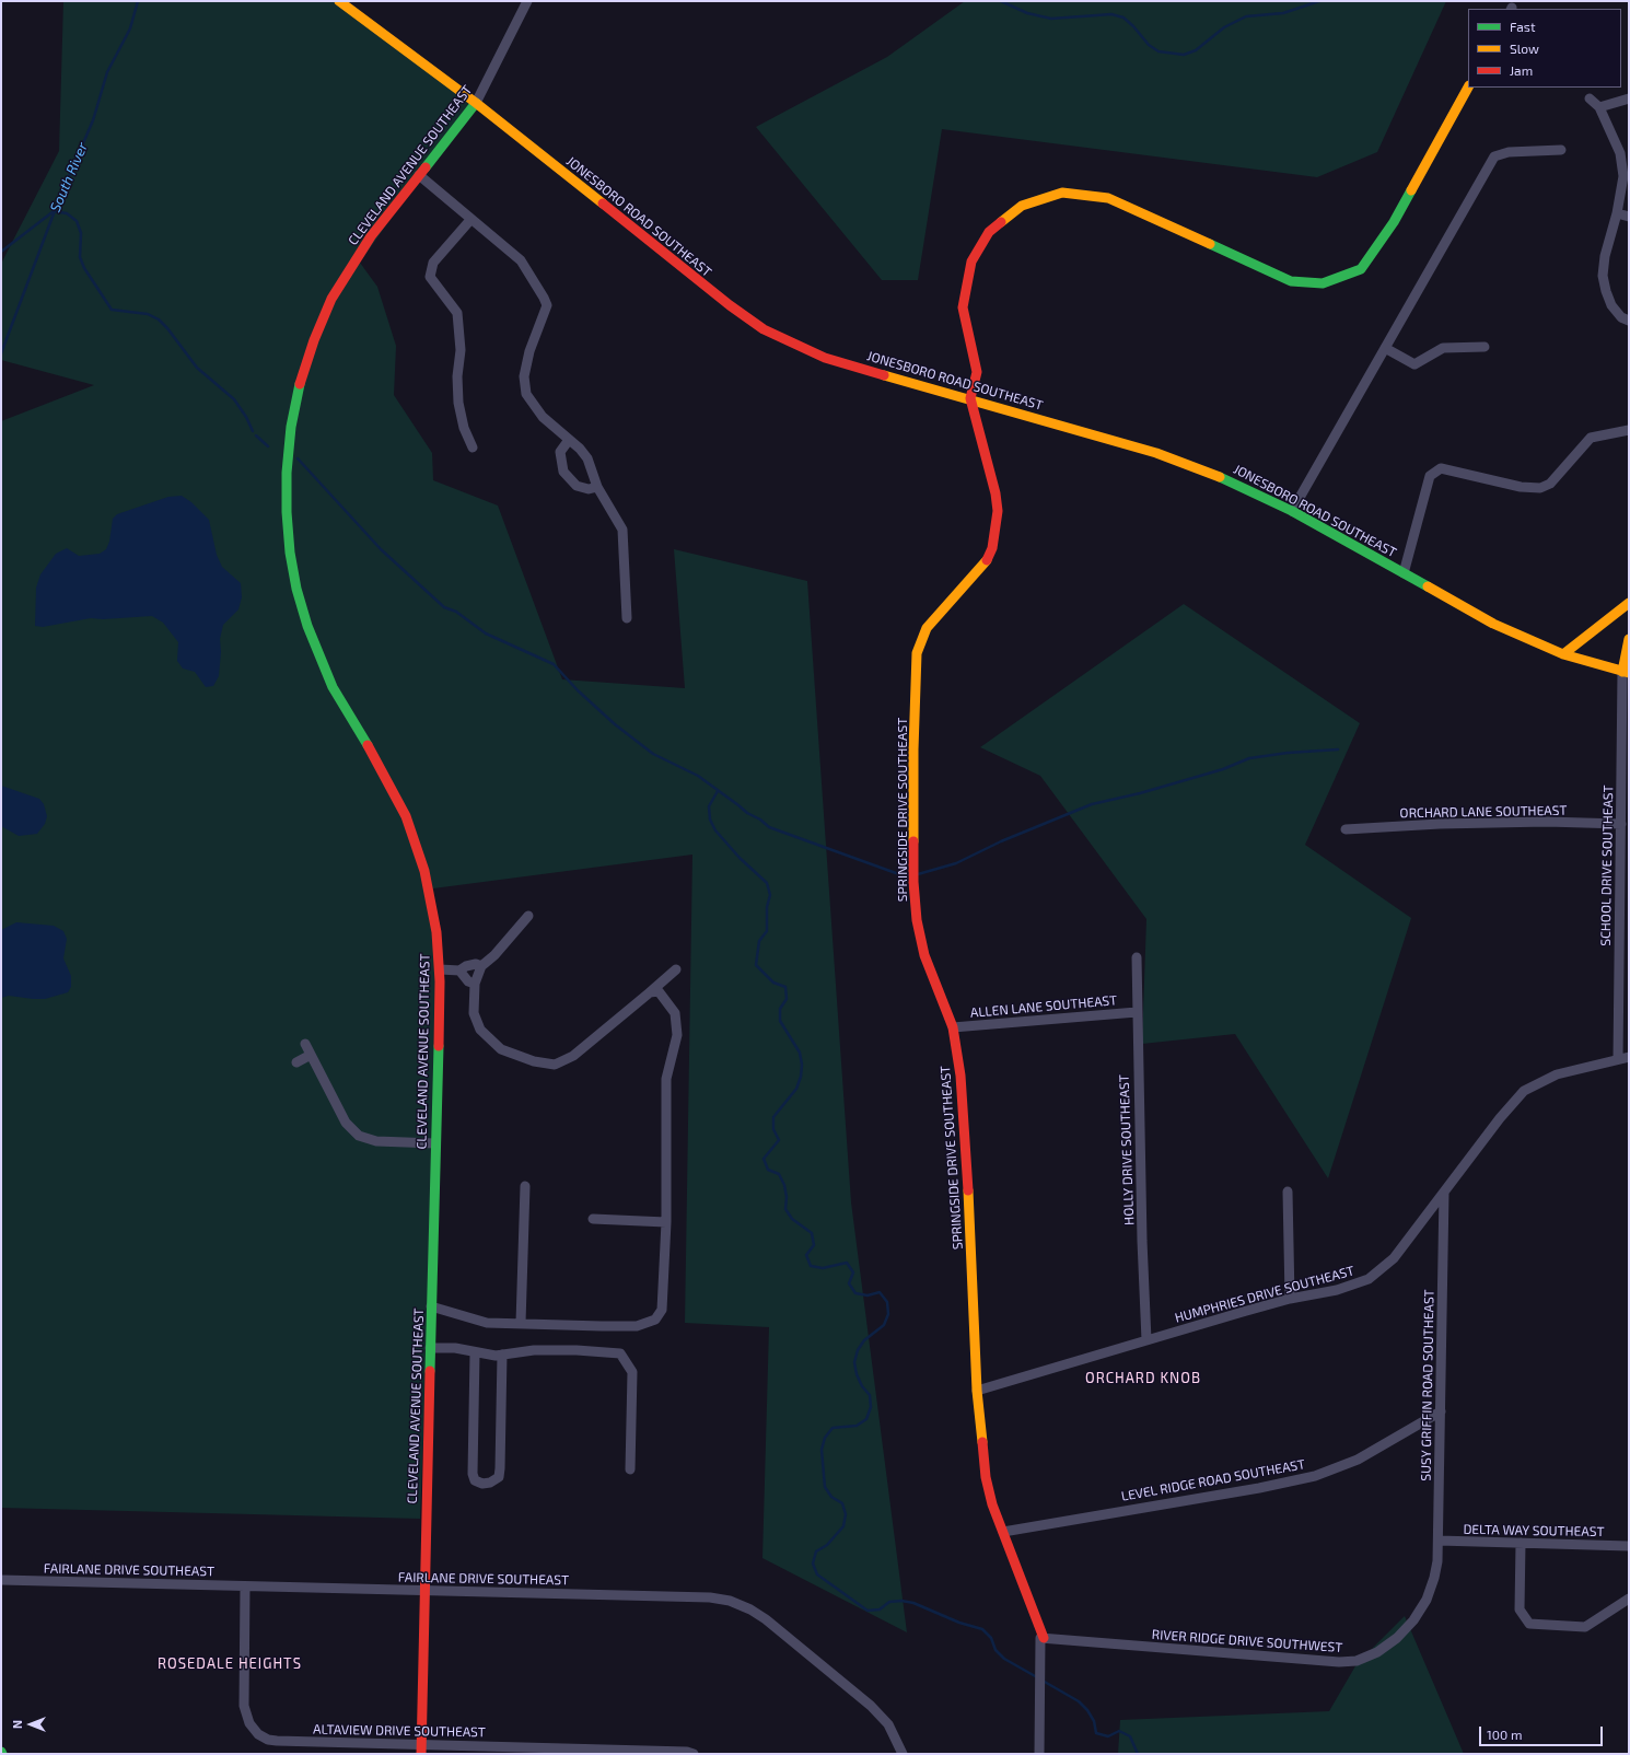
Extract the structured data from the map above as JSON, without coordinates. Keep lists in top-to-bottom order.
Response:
{
  "streets": {
    "main road": ["CLEVELAND AVENUE SOUTHEAST", "JONESBORO ROAD SOUTHEAST", "SPRINGSIDE DRIVE SOUTHEAST"],
    "street": [
      "ORCHARD LANE SOUTHEAST",
      "SCHOOL DRIVE SOUTHEAST",
      "ALLEN LANE SOUTHEAST",
      "HOLLY DRIVE SOUTHEAST",
      "HUMPHRIES DRIVE SOUTHEAST",
      "SUSY GRIFFIN ROAD SOUTHEAST",
      "LEVEL RIDGE ROAD SOUTHEAST",
      "DELTA WAY SOUTHEAST",
      "FAIRLANE DRIVE SOUTHEAST",
      "RIVER RIDGE DRIVE SOUTHWEST",
      "ALTAVIEW DRIVE SOUTHEAST"
    ]
  },
  "crossings": [
    ["CLEVELAND AVENUE SOUTHEAST", "JONESBORO ROAD SOUTHEAST"],
    ["CLEVELAND AVENUE SOUTHEAST", "FAIRLANE DRIVE SOUTHEAST"],
    ["CLEVELAND AVENUE SOUTHEAST", "ALTAVIEW DRIVE SOUTHEAST"],
    ["JONESBORO ROAD SOUTHEAST", "SPRINGSIDE DRIVE SOUTHEAST"],
    ["JONESBORO ROAD SOUTHEAST", "SCHOOL DRIVE SOUTHEAST"],
    ["SPRINGSIDE DRIVE SOUTHEAST", "ALLEN LANE SOUTHEAST"],
    ["SPRINGSIDE DRIVE SOUTHEAST", "HUMPHRIES DRIVE SOUTHEAST"],
    ["SPRINGSIDE DRIVE SOUTHEAST", "LEVEL RIDGE ROAD SOUTHEAST"],
    ["SPRINGSIDE DRIVE SOUTHEAST", "RIVER RIDGE DRIVE SOUTHWEST"],
    ["ORCHARD LANE SOUTHEAST", "SCHOOL DRIVE SOUTHEAST"],
    ["SCHOOL DRIVE SOUTHEAST", "HUMPHRIES DRIVE SOUTHEAST"],
    ["ALLEN LANE SOUTHEAST", "HOLLY DRIVE SOUTHEAST"],
    ["HOLLY DRIVE SOUTHEAST", "HUMPHRIES DRIVE SOUTHEAST"],
    ["HUMPHRIES DRIVE SOUTHEAST", "SUSY GRIFFIN ROAD SOUTHEAST"],
    ["SUSY GRIFFIN ROAD SOUTHEAST", "LEVEL RIDGE ROAD SOUTHEAST"],
    ["SUSY GRIFFIN ROAD SOUTHEAST", "DELTA WAY SOUTHEAST"],
    ["SUSY GRIFFIN ROAD SOUTHEAST", "RIVER RIDGE DRIVE SOUTHWEST"],
    ["FAIRLANE DRIVE SOUTHEAST", "ALTAVIEW DRIVE SOUTHEAST"]
  ],
  "districts": ["ORCHARD KNOB", "ROSEDALE HEIGHTS"],
  "water": ["South River"],
  "legend": ["Fast", "Slow", "Jam"],
  "scale_bar": "100 m",
  "north": "left"
}
